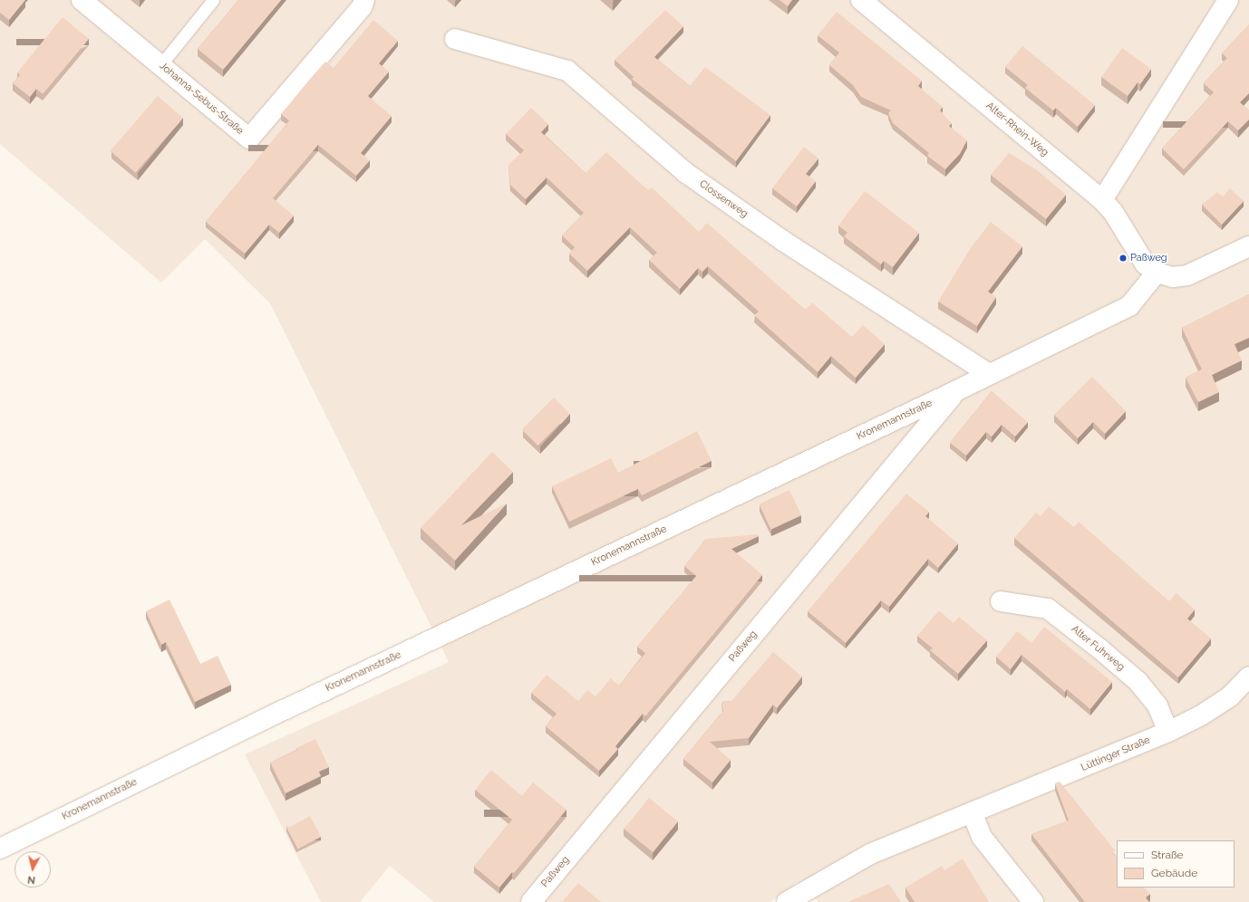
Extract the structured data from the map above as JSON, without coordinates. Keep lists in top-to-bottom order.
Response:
{
  "streets": {
    "street": [
      "Johanna-Sebus-Straße",
      "Alter-Rhein-Weg",
      "Clossenweg",
      "Kronemannstraße",
      "Paßweg",
      "Alter Fuhrweg",
      "Lüttinger Straße"
    ]
  },
  "crossings": [
    ["Alter-Rhein-Weg", "Kronemannstraße"],
    ["Clossenweg", "Kronemannstraße"],
    ["Kronemannstraße", "Paßweg"],
    ["Alter Fuhrweg", "Lüttinger Straße"]
  ],
  "places": ["Paßweg"],
  "legend": ["Straße", "Gebäude"],
  "north": "bottom"
}
